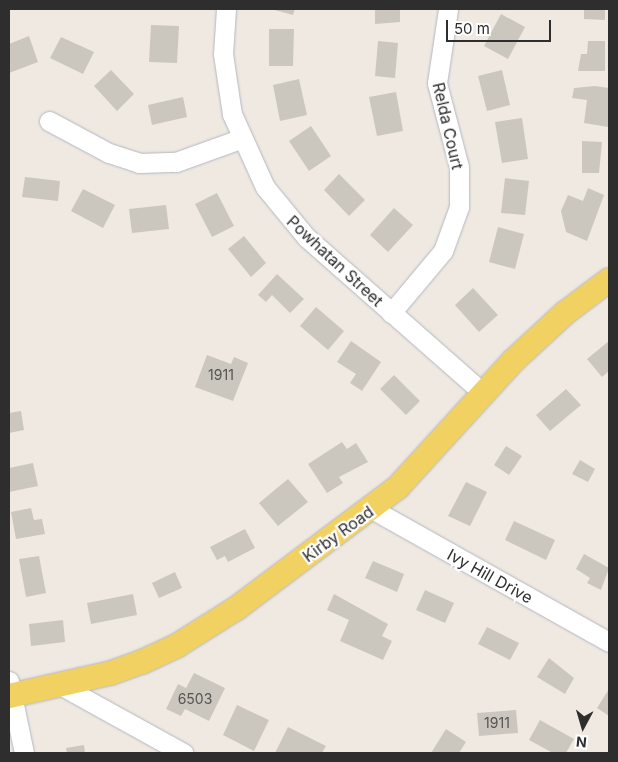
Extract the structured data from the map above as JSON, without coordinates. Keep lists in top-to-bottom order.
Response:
{
  "streets": {
    "main road": ["Kirby Road"],
    "street": ["Relda Court", "Powhatan Street", "Ivy Hill Drive"]
  },
  "crossings": [
    ["Relda Court", "Powhatan Street"],
    ["Powhatan Street", "Kirby Road"],
    ["Kirby Road", "Ivy Hill Drive"]
  ],
  "house_numbers": ["1911", "6503", "1911"],
  "scale_bar": "50 m",
  "north": "bottom"
}
